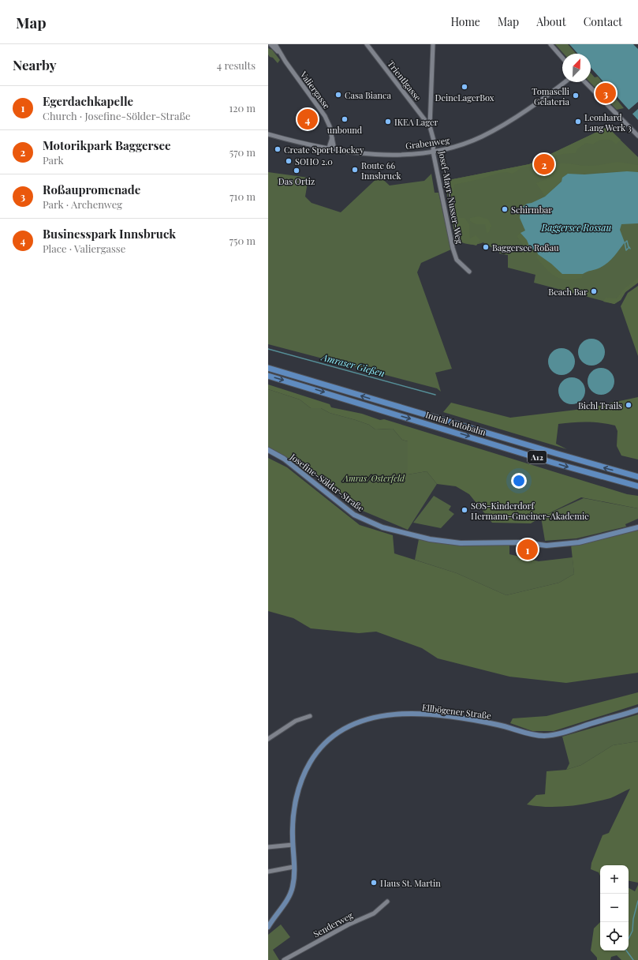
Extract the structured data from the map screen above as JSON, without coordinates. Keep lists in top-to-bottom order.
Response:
{
  "streets": {
    "highway": ["Inntal Autobahn", "A12"],
    "main road": ["Josefine-Sölder-Straße", "Ellbögener Straße"],
    "street": [
      "Trientlgasse",
      "Valiergasse",
      "Grabenweg",
      "Josef-Mayr-Nusser-Weg",
      "Senderweg"
    ]
  },
  "crossings": [
    ["Trientlgasse", "Josef-Mayr-Nusser-Weg"],
    ["Valiergasse", "Grabenweg"],
    ["Grabenweg", "Josef-Mayr-Nusser-Weg"]
  ],
  "water": ["Baggersee Rossau", "Amraser Gießen"],
  "parks": ["Amras/Osterfeld"],
  "places": [
    "DeineLagerBox",
    "Casa Bianca",
    "Tomaselli Gelateria",
    "unbound",
    "IKEA Lager",
    "Leonhard Lang Werk 3",
    "Create Sport Hockey",
    "SOHO 2.0",
    "Route 66 Innsbruck",
    "Das Ortiz",
    "Schirmbar",
    "Baggersee Roßau",
    "Beach Bar",
    "Bichl Trails",
    "SOS-Kinderdorf Hermann-Gmeiner-Akademie",
    "Haus St. Martin"
  ],
  "north": "top right",
  "page": {
    "header": "Map",
    "nav": [
      "Home",
      "Map",
      "About",
      "Contact"
    ],
    "heading": ["Nearby", "4 results"],
    "pins": [
      "3",
      "4",
      "2",
      "1"
    ],
    "list": [
      {
        "mark": "1",
        "name": "Egerdachkapelle",
        "note": "Church · Josefine-Sölder-Straße",
        "value": "120 m"
      },
      {
        "mark": "2",
        "name": "Motorikpark Baggersee",
        "note": "Park",
        "value": "570 m"
      },
      {
        "mark": "3",
        "name": "Roßaupromenade",
        "note": "Park · Archenweg",
        "value": "710 m"
      },
      {
        "mark": "4",
        "name": "Businesspark Innsbruck",
        "note": "Place · Valiergasse",
        "value": "750 m"
      }
    ],
    "map_buttons": ["+", "−"]
  }
}
